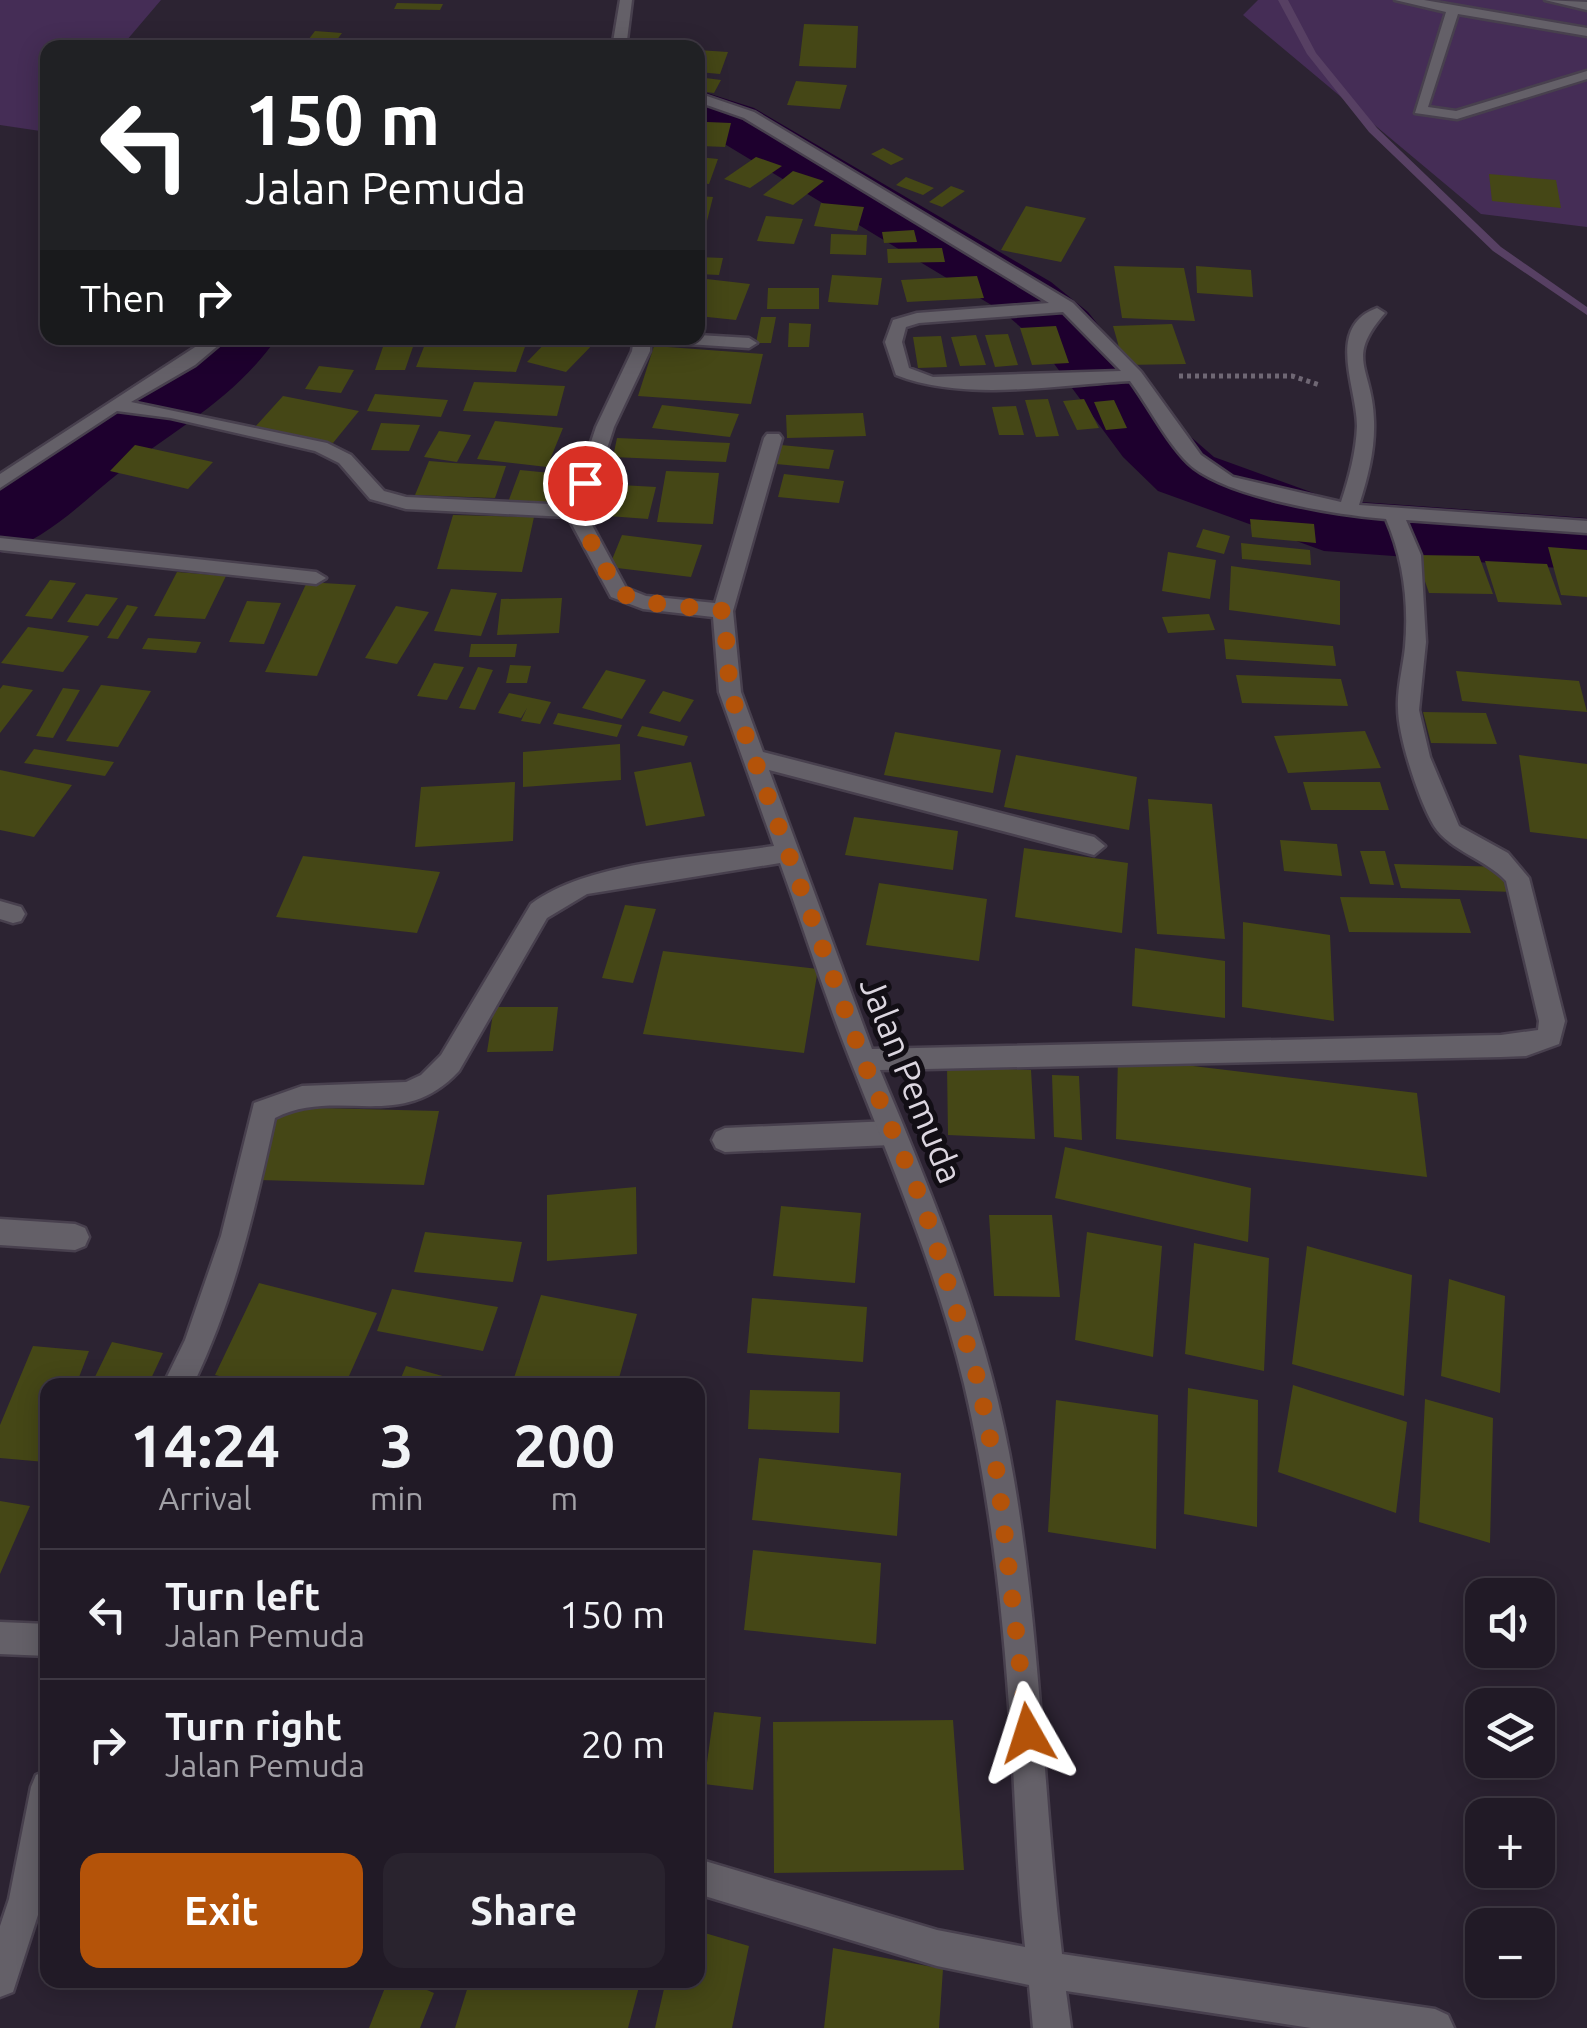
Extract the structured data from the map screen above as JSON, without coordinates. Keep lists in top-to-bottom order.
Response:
{
  "streets": {
    "street": ["Jalan Pemuda"]
  },
  "page": {
    "turn": ["150 m", "Jalan Pemuda"],
    "then": "Then",
    "eta": [
      "14:24",
      "Arrival",
      "3",
      "min",
      "200",
      "m"
    ],
    "list": [
      {
        "name": "Turn left",
        "note": "Jalan Pemuda",
        "value": "150 m"
      },
      {
        "name": "Turn right",
        "note": "Jalan Pemuda",
        "value": "20 m"
      }
    ],
    "map_buttons": ["+", "−"],
    "buttons": ["Exit", "Share"]
  }
}
